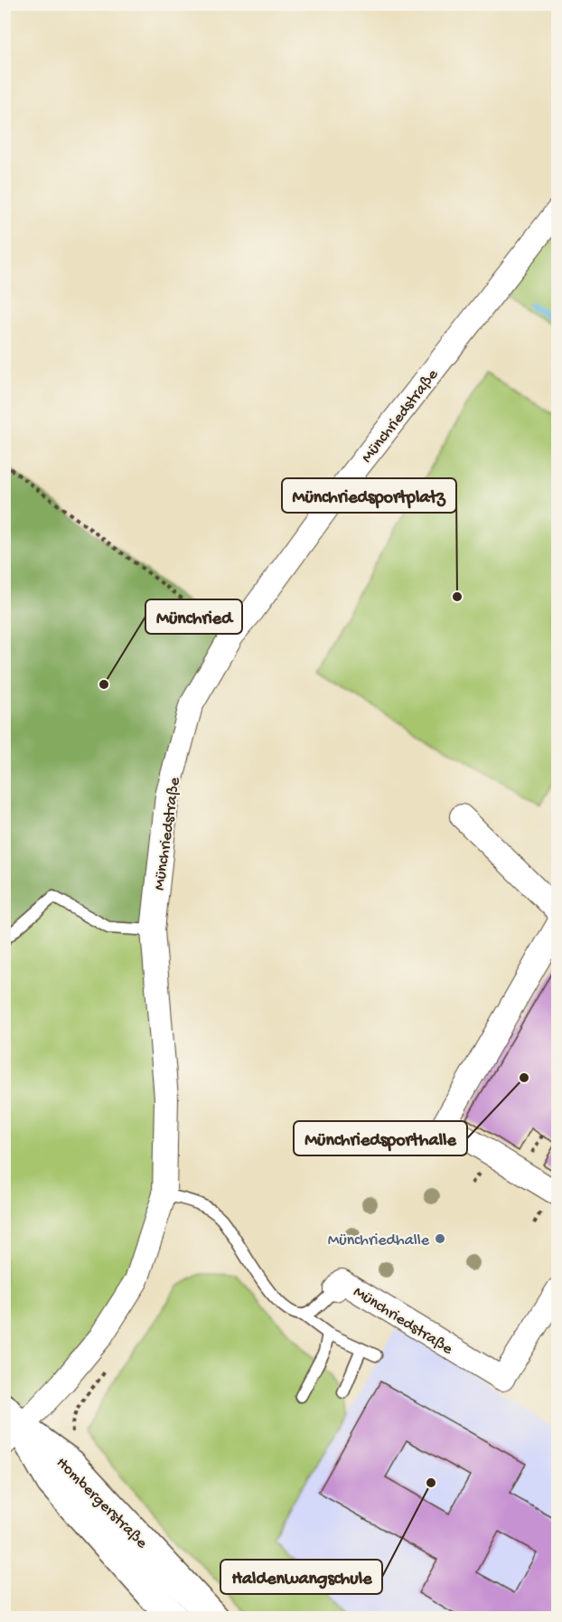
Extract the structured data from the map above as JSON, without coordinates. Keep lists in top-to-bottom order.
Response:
{
  "streets": {
    "main road": ["Hombergerstraße"],
    "street": ["Münchriedstraße"]
  },
  "crossings": [
    ["Münchriedstraße", "Hombergerstraße"]
  ],
  "places": [
    "Münchriedsportplatz",
    "Münchried",
    "Münchriedsporthalle",
    "Münchriedhalle",
    "Haldenwangschule"
  ]
}
